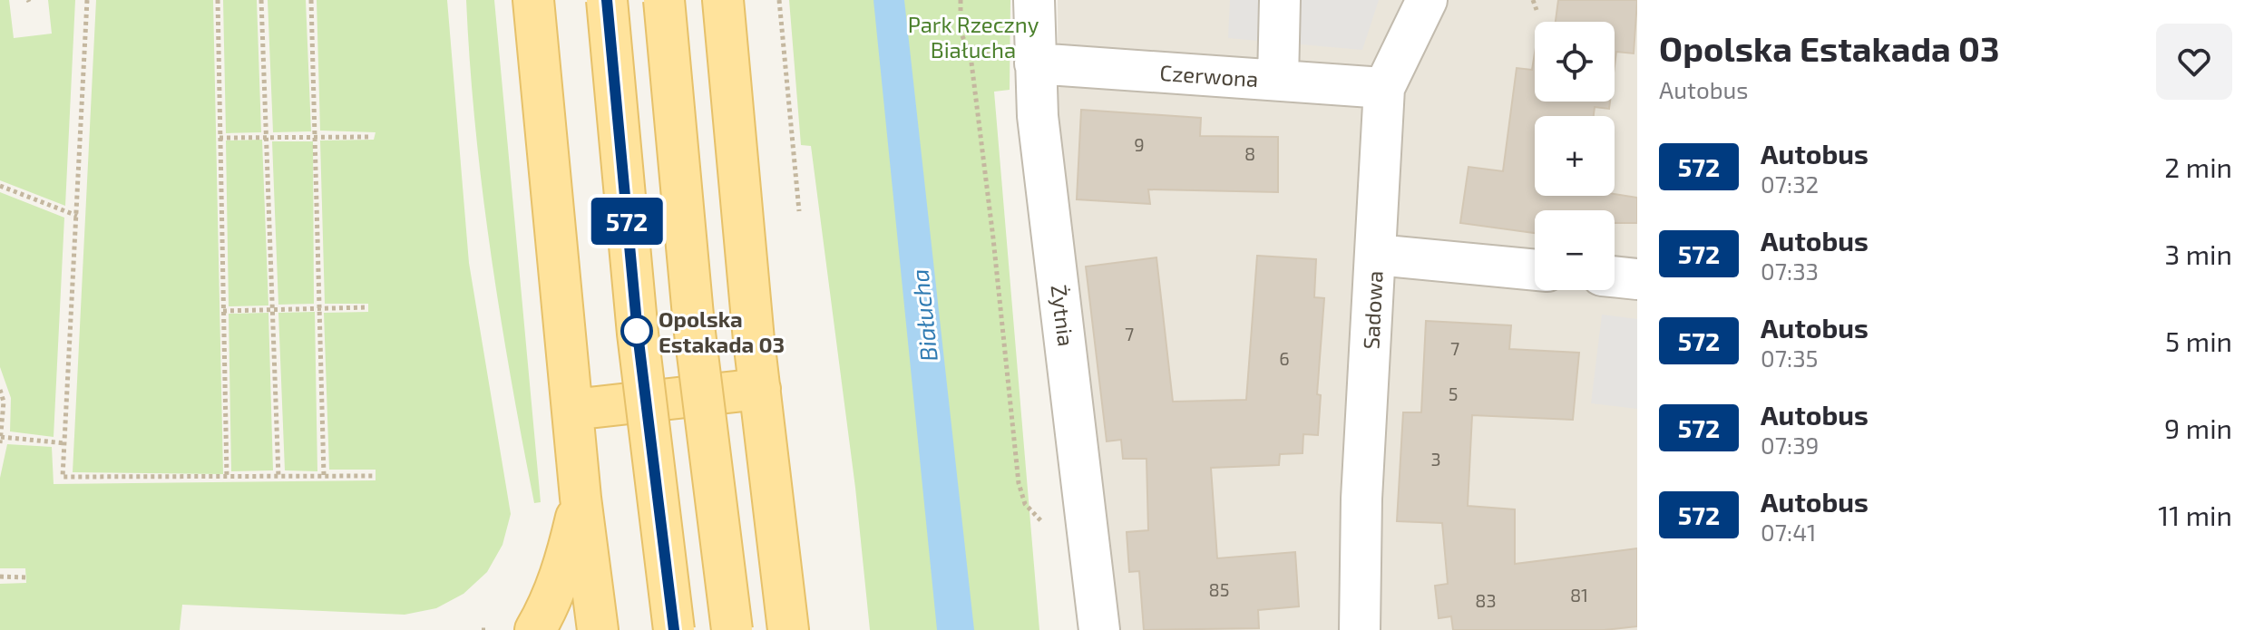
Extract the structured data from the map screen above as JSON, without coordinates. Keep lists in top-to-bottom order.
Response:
{
  "streets": {
    "street": ["Czerwona", "Sadowa", "Żytnia"]
  },
  "crossings": [
    ["Czerwona", "Sadowa"],
    ["Czerwona", "Żytnia"]
  ],
  "water": ["Białucha"],
  "parks": ["Park Rzeczny Białucha"],
  "places": ["Opolska Estakada 03"],
  "lines": ["bus line 572"],
  "house_numbers": [
    "9",
    "8",
    "7",
    "7",
    "6",
    "5",
    "3",
    "85",
    "81",
    "83"
  ],
  "page": {
    "on_map": "572",
    "heading": ["Opolska Estakada 03", "Autobus"],
    "map_buttons": ["+", "−"],
    "list": [
      {
        "mark": "572",
        "name": "Autobus",
        "note": "07:32",
        "value": "2 min"
      },
      {
        "mark": "572",
        "name": "Autobus",
        "note": "07:33",
        "value": "3 min"
      },
      {
        "mark": "572",
        "name": "Autobus",
        "note": "07:35",
        "value": "5 min"
      },
      {
        "mark": "572",
        "name": "Autobus",
        "note": "07:39",
        "value": "9 min"
      },
      {
        "mark": "572",
        "name": "Autobus",
        "note": "07:41",
        "value": "11 min"
      }
    ]
  }
}
